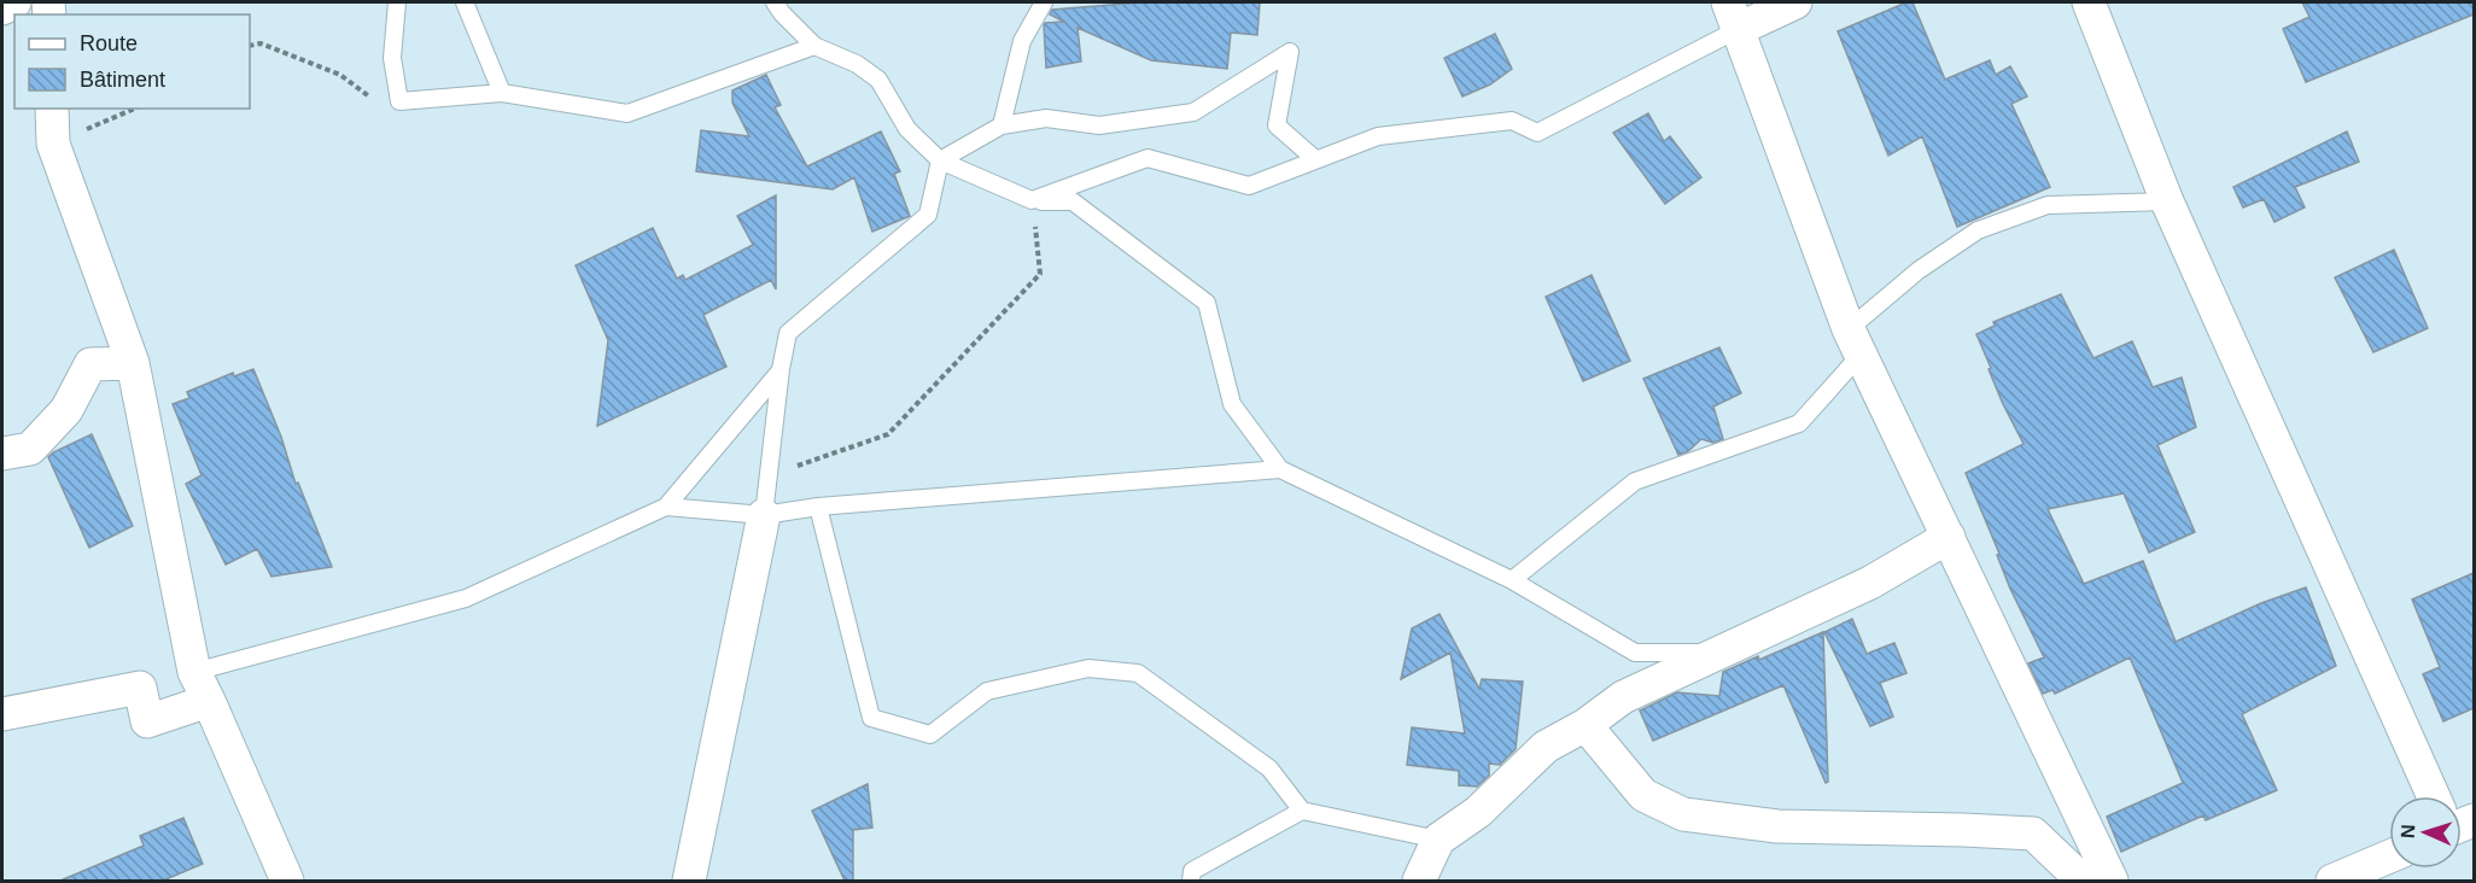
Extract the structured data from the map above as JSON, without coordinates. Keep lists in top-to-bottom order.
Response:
{
  "legend": ["Route", "Bâtiment"],
  "north": "left"
}
